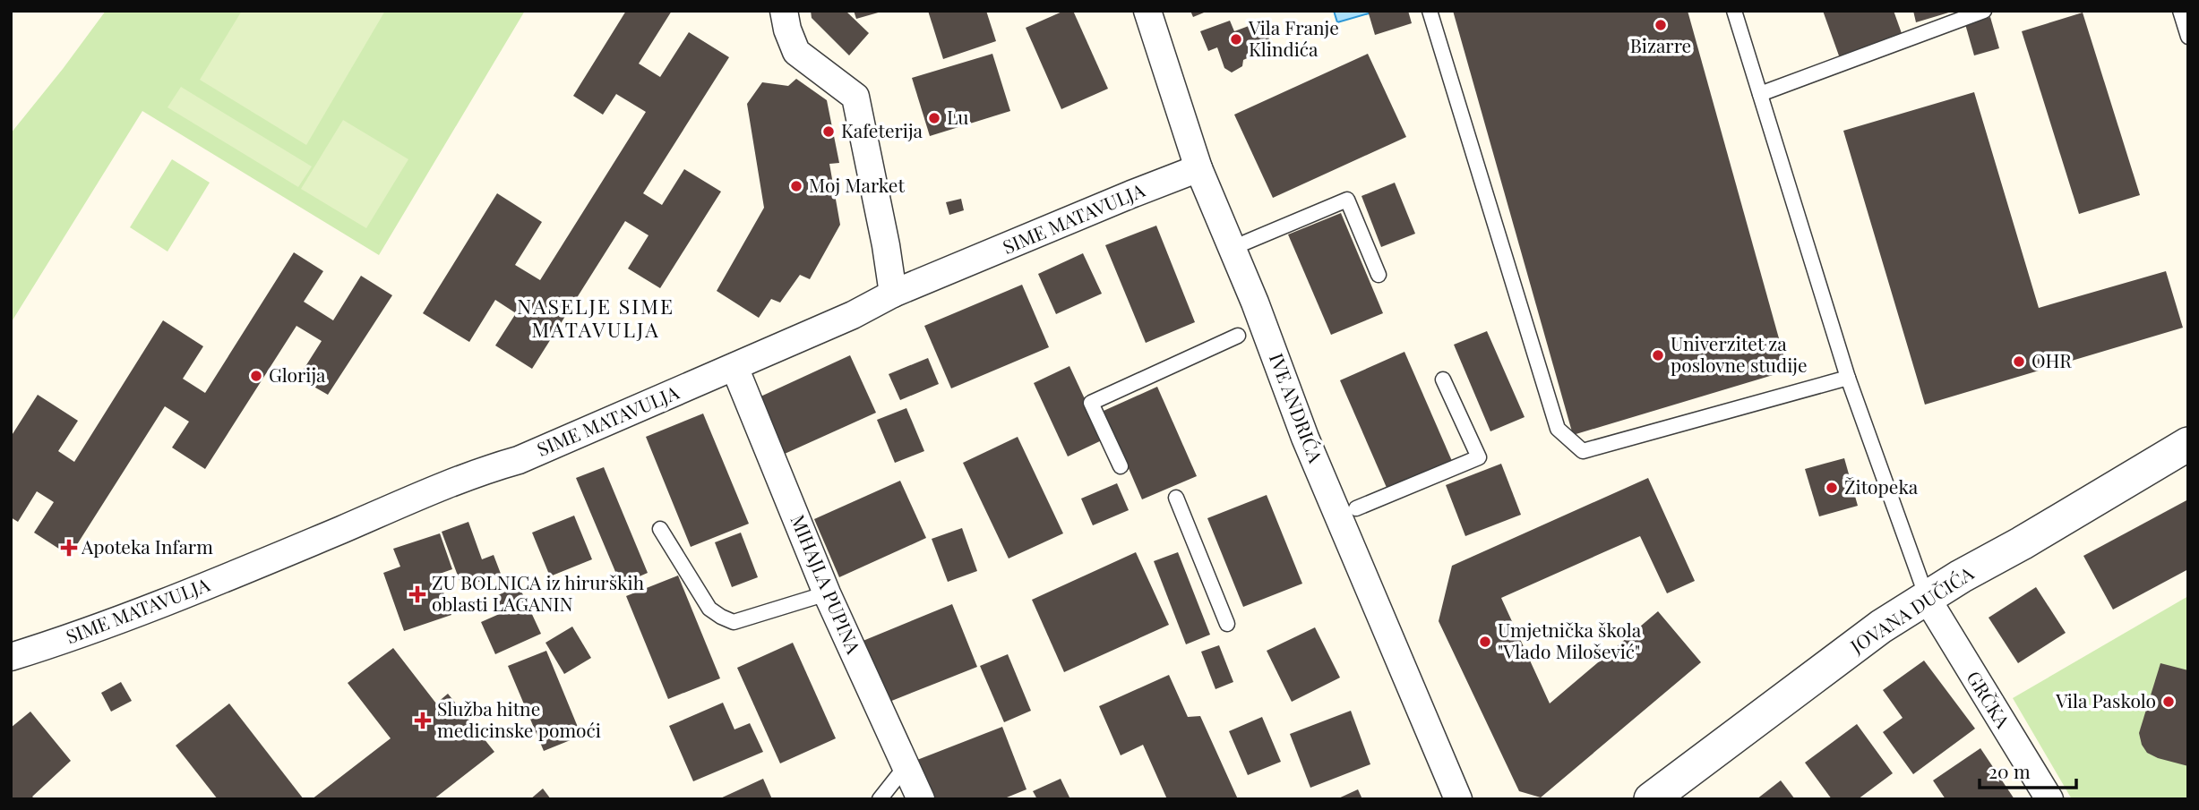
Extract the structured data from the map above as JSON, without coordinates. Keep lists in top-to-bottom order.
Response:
{
  "streets": {
    "street": [
      "SIME MATAVULJA",
      "IVE ANDRIĆA",
      "MIHAJLA PUPINA",
      "JOVANA DUČIĆA",
      "GRČKA"
    ]
  },
  "crossings": [
    ["SIME MATAVULJA", "IVE ANDRIĆA"],
    ["SIME MATAVULJA", "MIHAJLA PUPINA"],
    ["JOVANA DUČIĆA", "GRČKA"]
  ],
  "districts": ["NASELJE SIME MATAVULJA"],
  "places": {
    "other": [
      "Bizarre",
      "Vila Franje Klindića",
      "Lu",
      "Kafeterija",
      "Moj Market",
      "Univerzitet za poslovne studije",
      "OHR",
      "Glorija",
      "Žitopeka",
      "Umjetnička škola \"Vlado Milošević\"",
      "Vila Paskolo"
    ],
    "health": ["Apoteka Infarm", "ZU BOLNICA iz hirurških oblasti LAGANIN", "Služba hitne medicinske pomoći"]
  },
  "scale_bar": "20 m"
}
